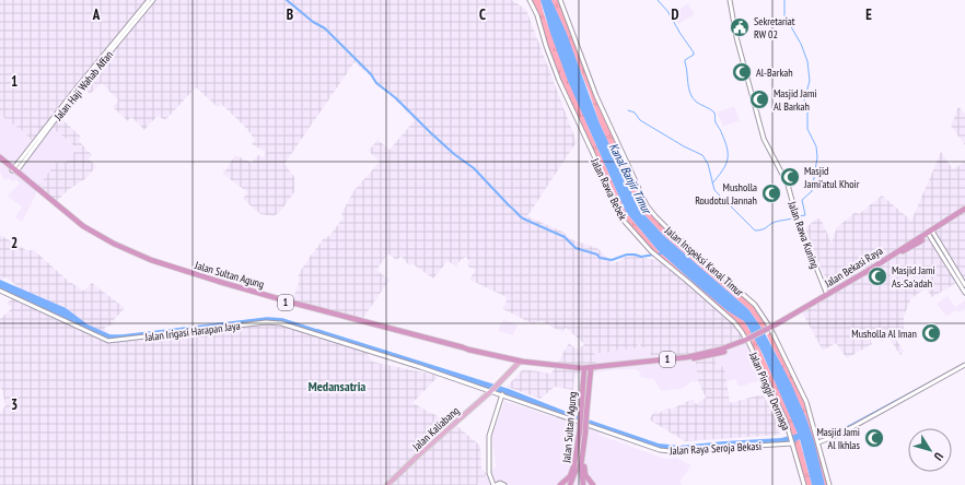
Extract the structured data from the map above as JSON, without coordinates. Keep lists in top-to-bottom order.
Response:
{
  "streets": {
    "highway": ["Jalan Bekasi Raya", "Jalan Sultan Agung", "1"],
    "main road": ["Jalan Kaliabang"],
    "street": [
      "Jalan Haji Wahab Affan",
      "Jalan Rawa Bebek",
      "Jalan Rawa Kuning",
      "Jalan Inspeksi Kanal Timur",
      "Jalan Irigasi Harapan Jaya",
      "Jalan Pinggir Dermaga",
      "Jalan Raya Seroja Bekasi"
    ]
  },
  "crossings": [
    ["Jalan Haji Wahab Affan", "Jalan Sultan Agung"],
    ["Jalan Rawa Bebek", "Jalan Bekasi Raya"],
    ["Jalan Rawa Bebek", "Jalan Sultan Agung"],
    ["Jalan Rawa Bebek", "Jalan Pinggir Dermaga"],
    ["Jalan Rawa Kuning", "Jalan Bekasi Raya"],
    ["Jalan Inspeksi Kanal Timur", "Jalan Bekasi Raya"],
    ["Jalan Bekasi Raya", "Jalan Sultan Agung"],
    ["Jalan Bekasi Raya", "Jalan Pinggir Dermaga"],
    ["Jalan Sultan Agung", "Jalan Pinggir Dermaga"],
    ["Jalan Sultan Agung", "Jalan Kaliabang"],
    ["Jalan Irigasi Harapan Jaya", "Jalan Kaliabang"],
    ["Jalan Irigasi Harapan Jaya", "Jalan Raya Seroja Bekasi"],
    ["Jalan Pinggir Dermaga", "Jalan Raya Seroja Bekasi"],
    ["Jalan Kaliabang", "Jalan Raya Seroja Bekasi"]
  ],
  "districts": ["Medansatria"],
  "water": ["Kanal Banjir Timur"],
  "places": {
    "public building": ["Sekretariat RW 02"],
    "mosque": [
      "Al-Barkah",
      "Masjid Jami Al Barkah",
      "Masjid Jami'atul Khoir",
      "Musholla Roudotul Jannah",
      "Masjid Jami As-Sa'adah",
      "Musholla Al Iman",
      "Masjid Jami Al Ikhlas"
    ]
  },
  "north": "bottom right",
  "grid": {
    "columns": [
      "A",
      "B",
      "C",
      "D",
      "E"
    ],
    "rows": ["1", "2", "3"]
  }
}
